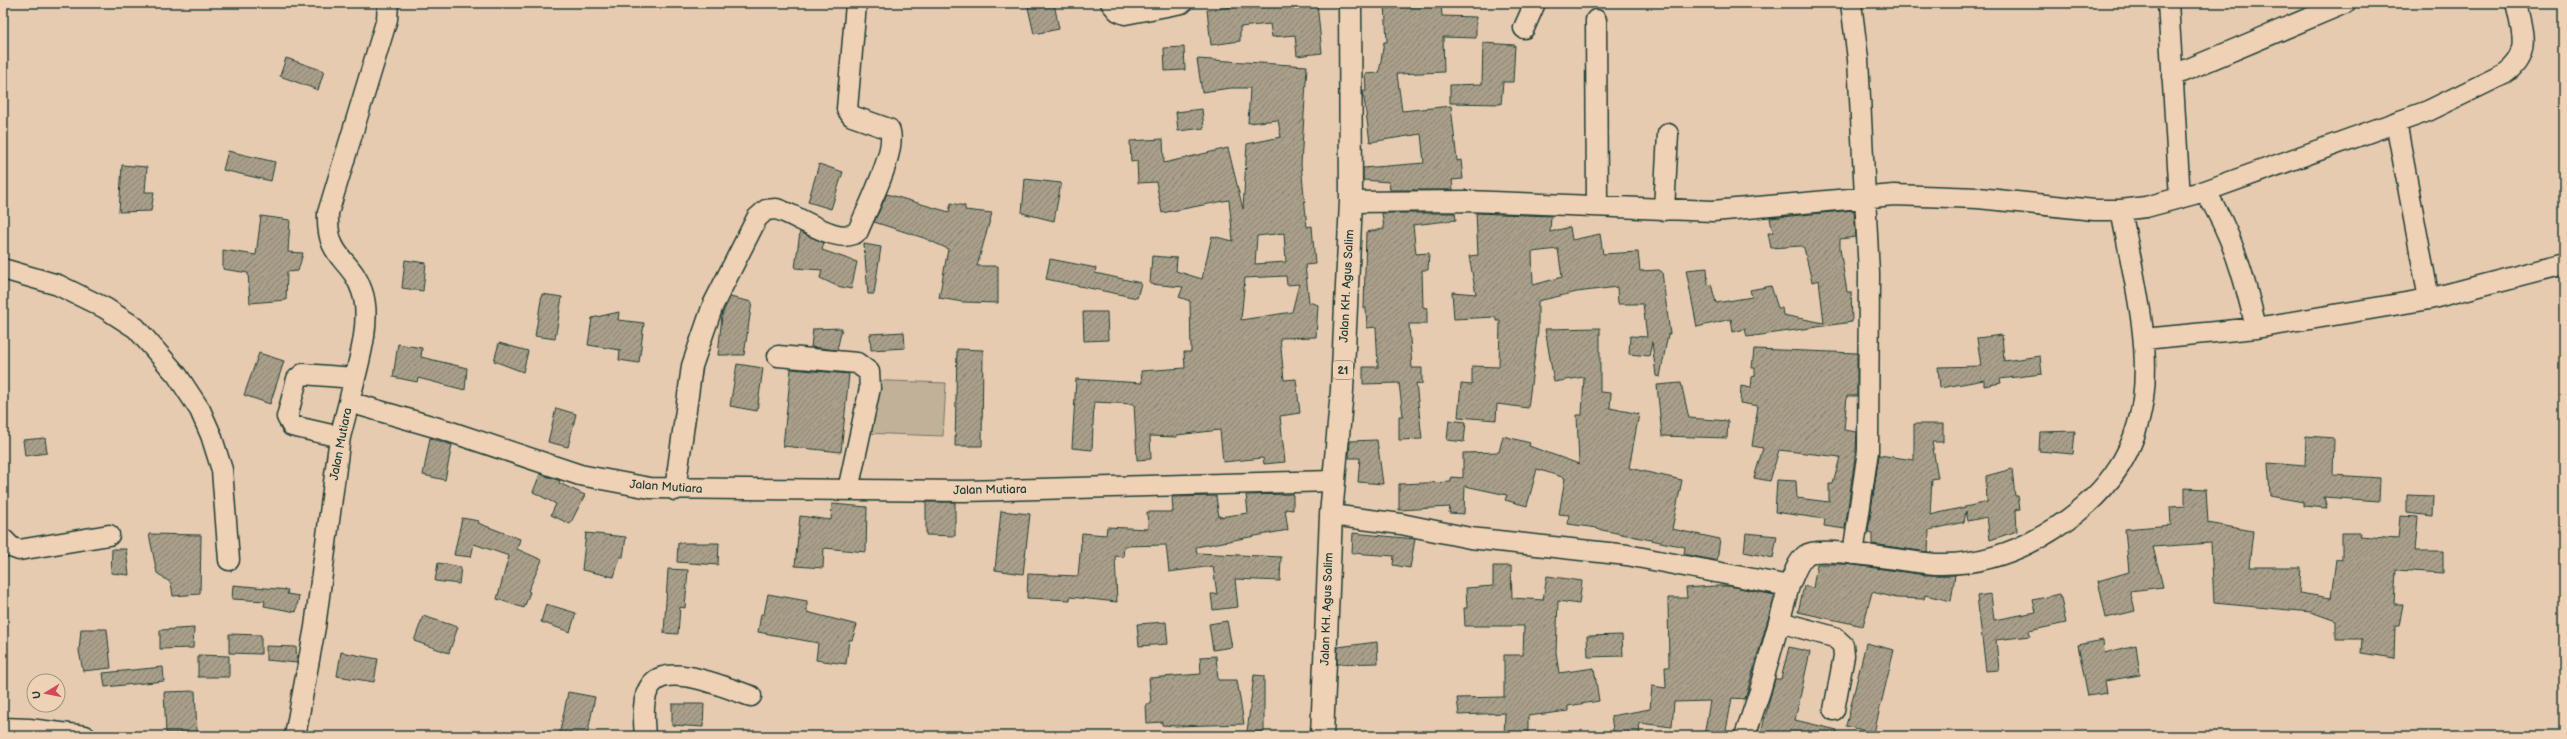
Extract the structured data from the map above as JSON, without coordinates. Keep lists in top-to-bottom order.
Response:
{
  "streets": {
    "highway": ["Jalan KH. Agus Salim", "21"],
    "street": ["Jalan Mutiara"]
  },
  "crossings": [
    ["Jalan KH. Agus Salim", "Jalan Mutiara"]
  ],
  "north": "left"
}
